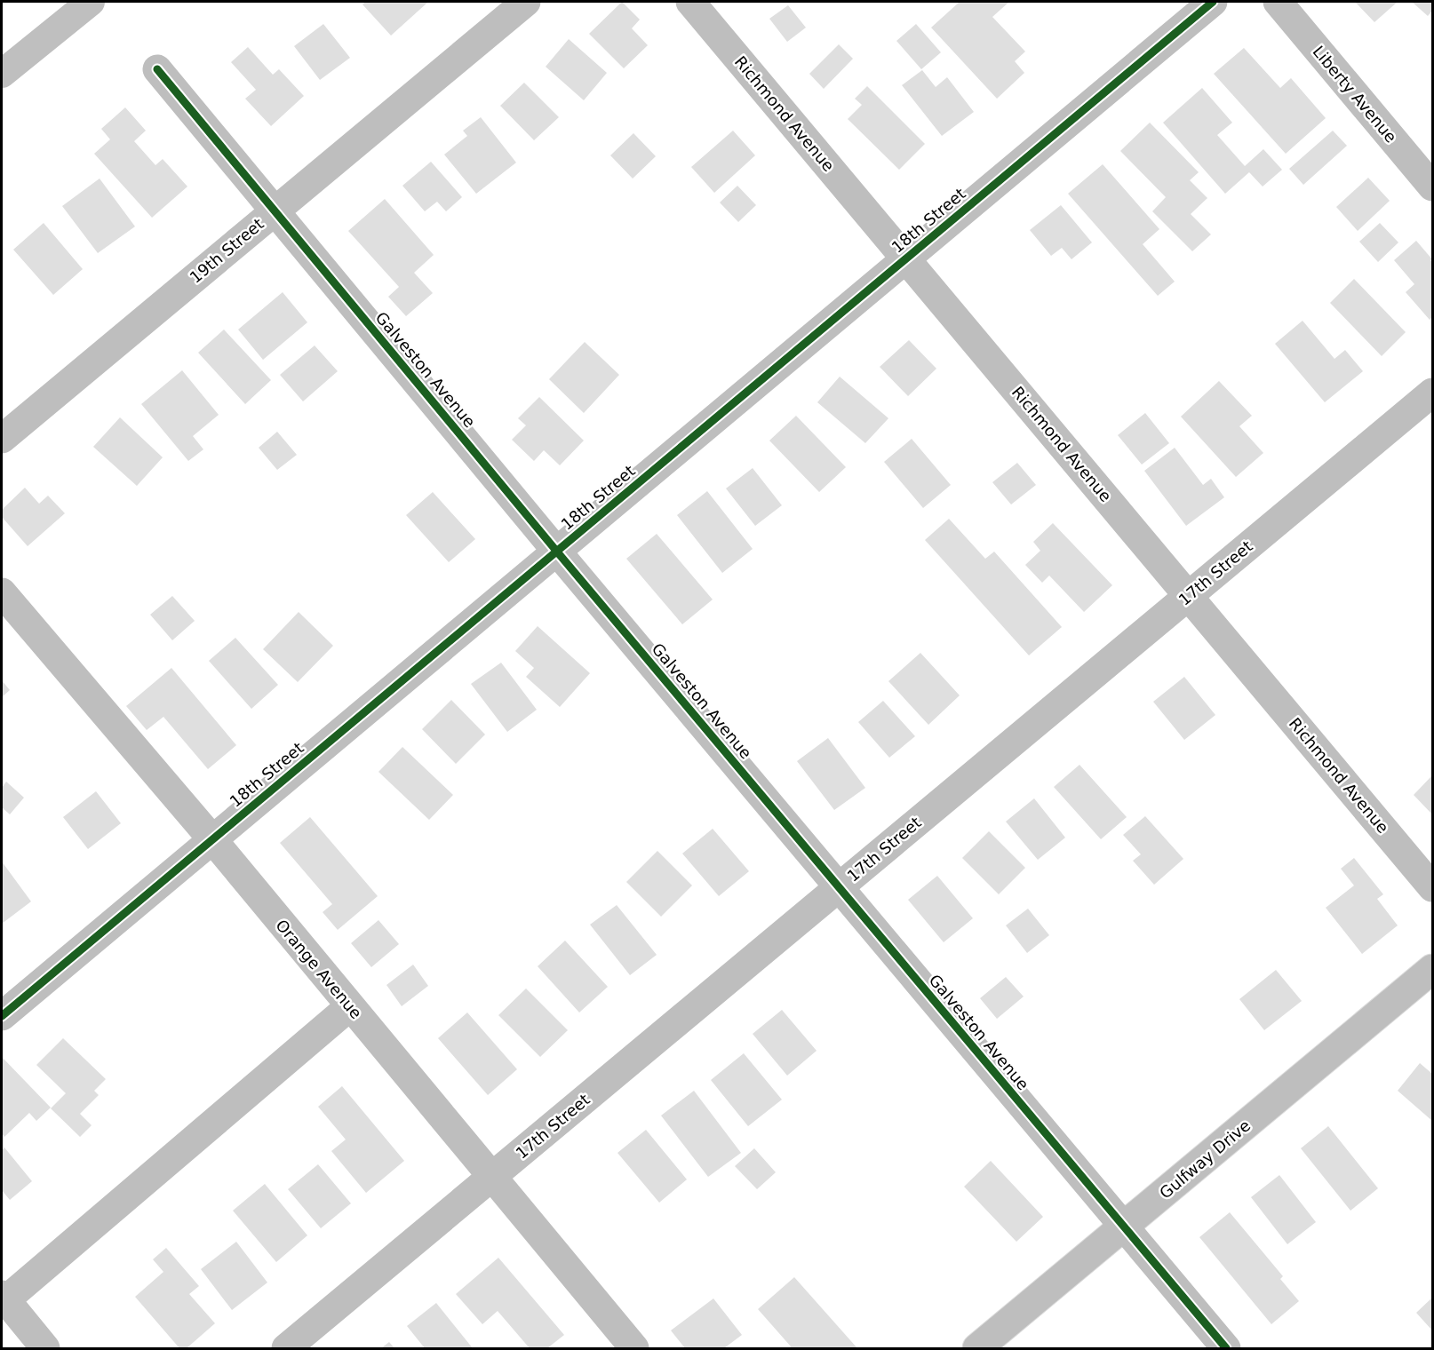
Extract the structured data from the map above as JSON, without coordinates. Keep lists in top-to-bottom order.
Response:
{
  "streets": {
    "street": [
      "Liberty Avenue",
      "Richmond Avenue",
      "18th Street",
      "19th Street",
      "Galveston Avenue",
      "17th Street",
      "Orange Avenue",
      "Gulfway Drive"
    ]
  },
  "crossings": [
    ["Richmond Avenue", "18th Street"],
    ["Richmond Avenue", "17th Street"],
    ["18th Street", "Galveston Avenue"],
    ["18th Street", "Orange Avenue"],
    ["19th Street", "Galveston Avenue"],
    ["Galveston Avenue", "17th Street"],
    ["Galveston Avenue", "Gulfway Drive"],
    ["17th Street", "Orange Avenue"]
  ]
}
